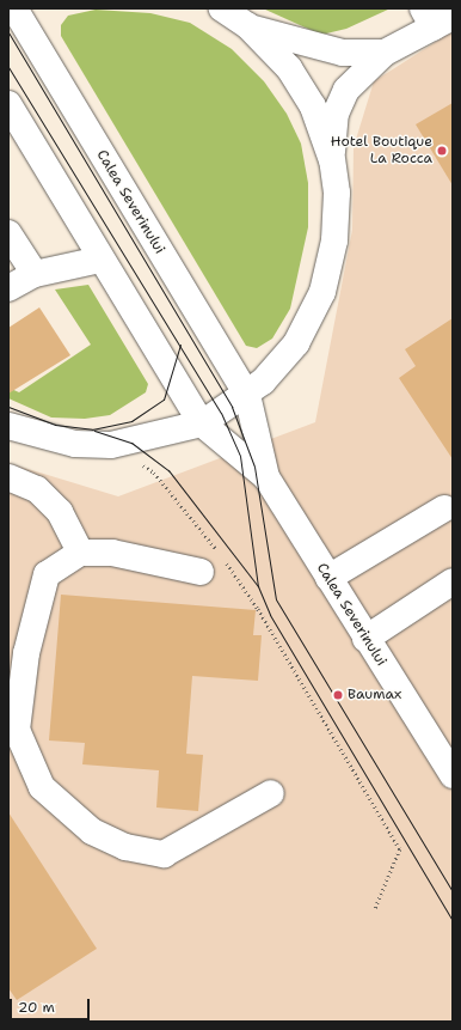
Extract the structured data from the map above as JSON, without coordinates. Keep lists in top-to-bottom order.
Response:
{
  "streets": {
    "main road": ["Calea Severinului"]
  },
  "places": ["Hotel Boutique La Rocca", "Baumax"],
  "scale_bar": "20 m"
}
